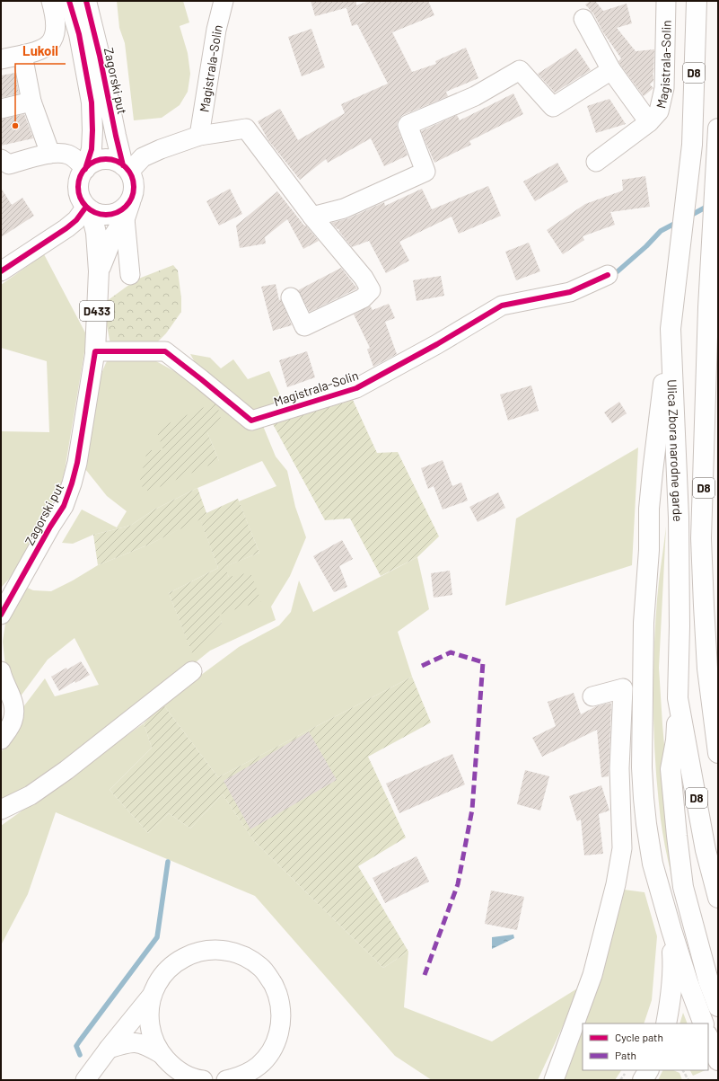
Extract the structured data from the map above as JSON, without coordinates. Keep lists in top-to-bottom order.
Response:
{
  "streets": {
    "main road": [
      "D8",
      "Zagorski put",
      "D433",
      "Ulica Zbora narodne garde"
    ],
    "street": ["Magistrala-Solin"]
  },
  "crossings": [
    ["Magistrala-Solin", "Zagorski put"],
    ["Zagorski put", "D433"]
  ],
  "places": ["Lukoil"],
  "legend": ["Cycle path", "Path"]
}
